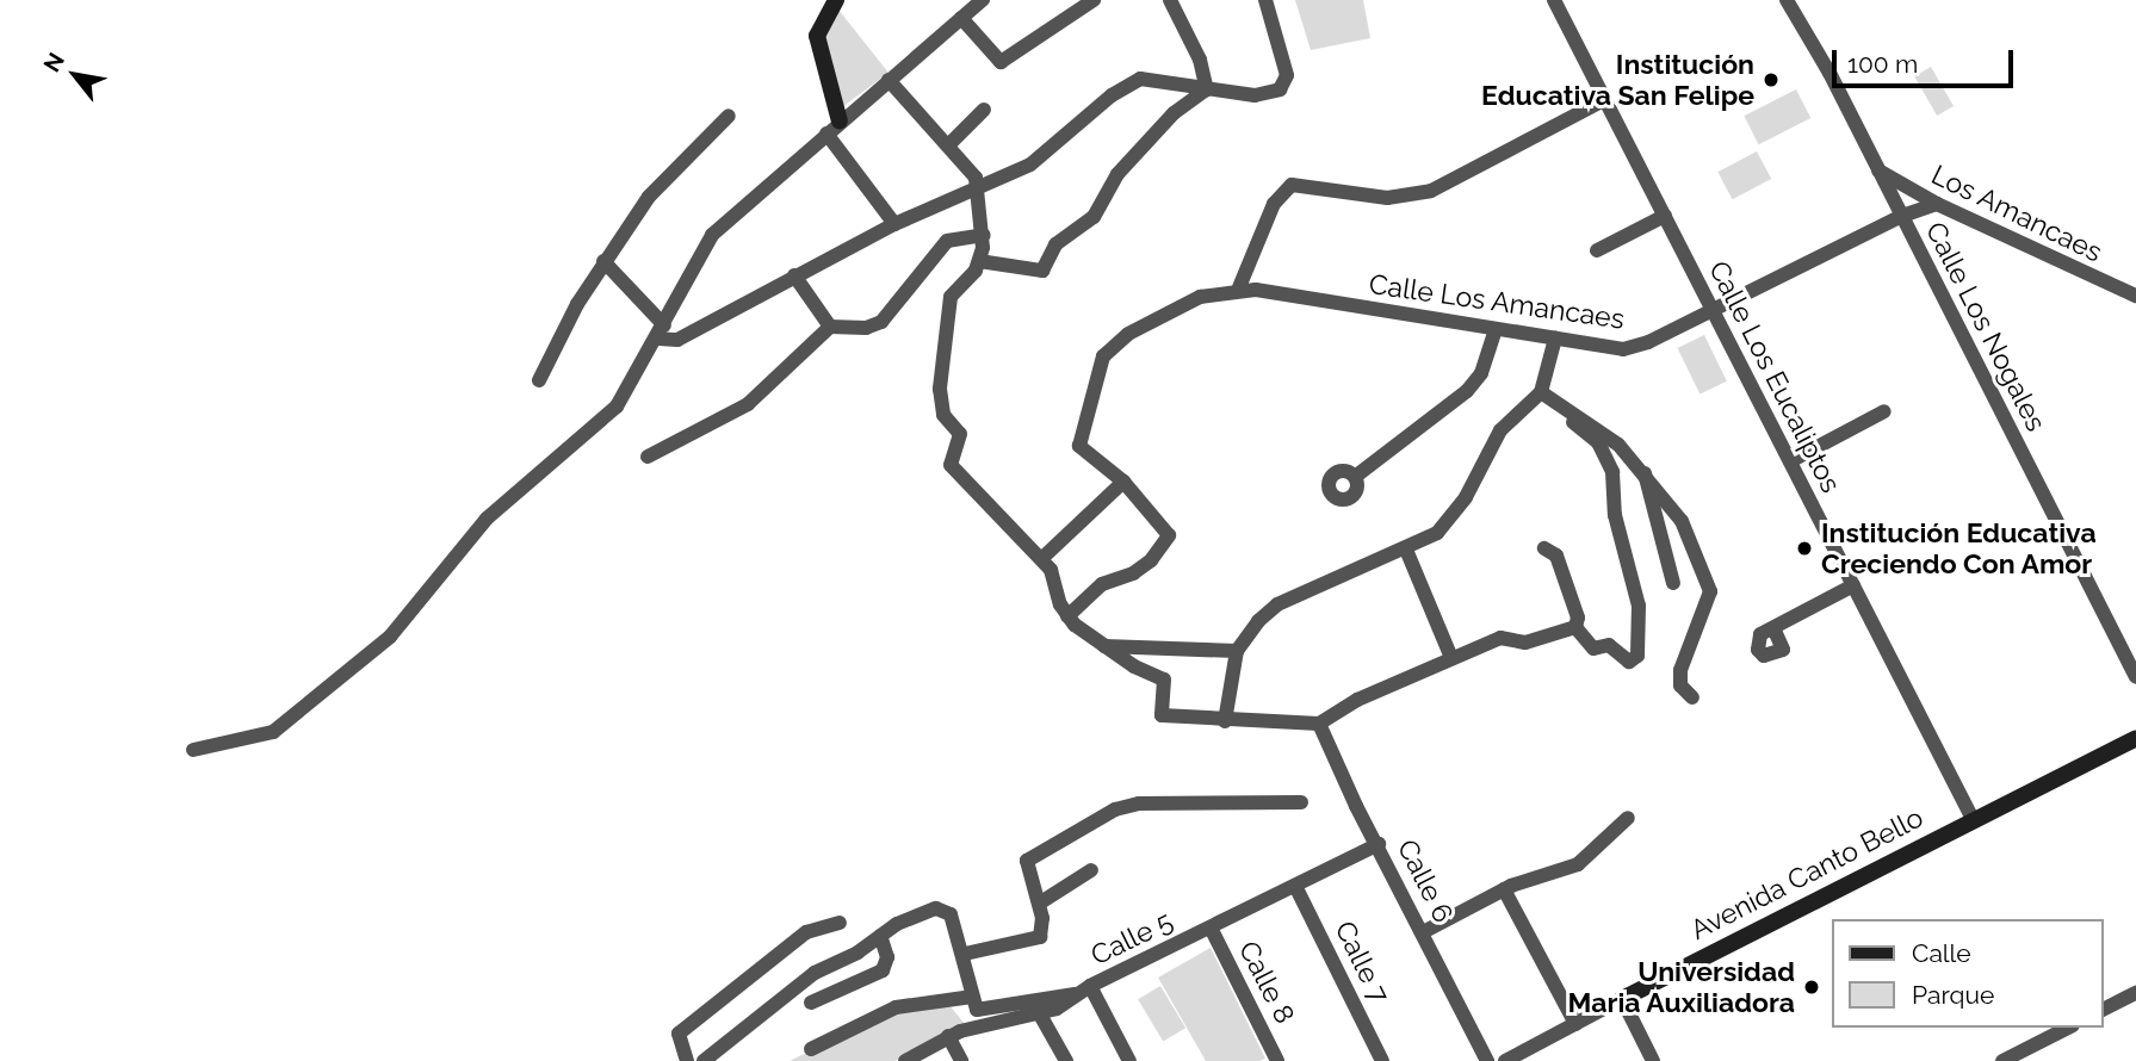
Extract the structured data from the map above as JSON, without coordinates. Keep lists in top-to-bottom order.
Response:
{
  "streets": {
    "street": [
      "Los Amancaes",
      "Calle Los Amancaes",
      "Calle Los Nogales",
      "Calle Los Eucaliptos",
      "Avenida Canto Bello",
      "Calle 6",
      "Calle 5",
      "Calle 7",
      "Calle 8"
    ]
  },
  "crossings": [
    ["Los Amancaes", "Calle Los Amancaes"],
    ["Los Amancaes", "Calle Los Nogales"],
    ["Calle Los Amancaes", "Calle Los Nogales"],
    ["Calle Los Amancaes", "Calle Los Eucaliptos"],
    ["Calle Los Eucaliptos", "Avenida Canto Bello"],
    ["Calle 6", "Calle 5"],
    ["Calle 5", "Calle 7"],
    ["Calle 5", "Calle 8"]
  ],
  "places": ["Institución Educativa San Felipe", "Institución Educativa Creciendo Con Amor", "Universidad Maria Auxiliadora"],
  "legend": ["Calle", "Parque"],
  "scale_bar": "100 m",
  "north": "top left"
}
